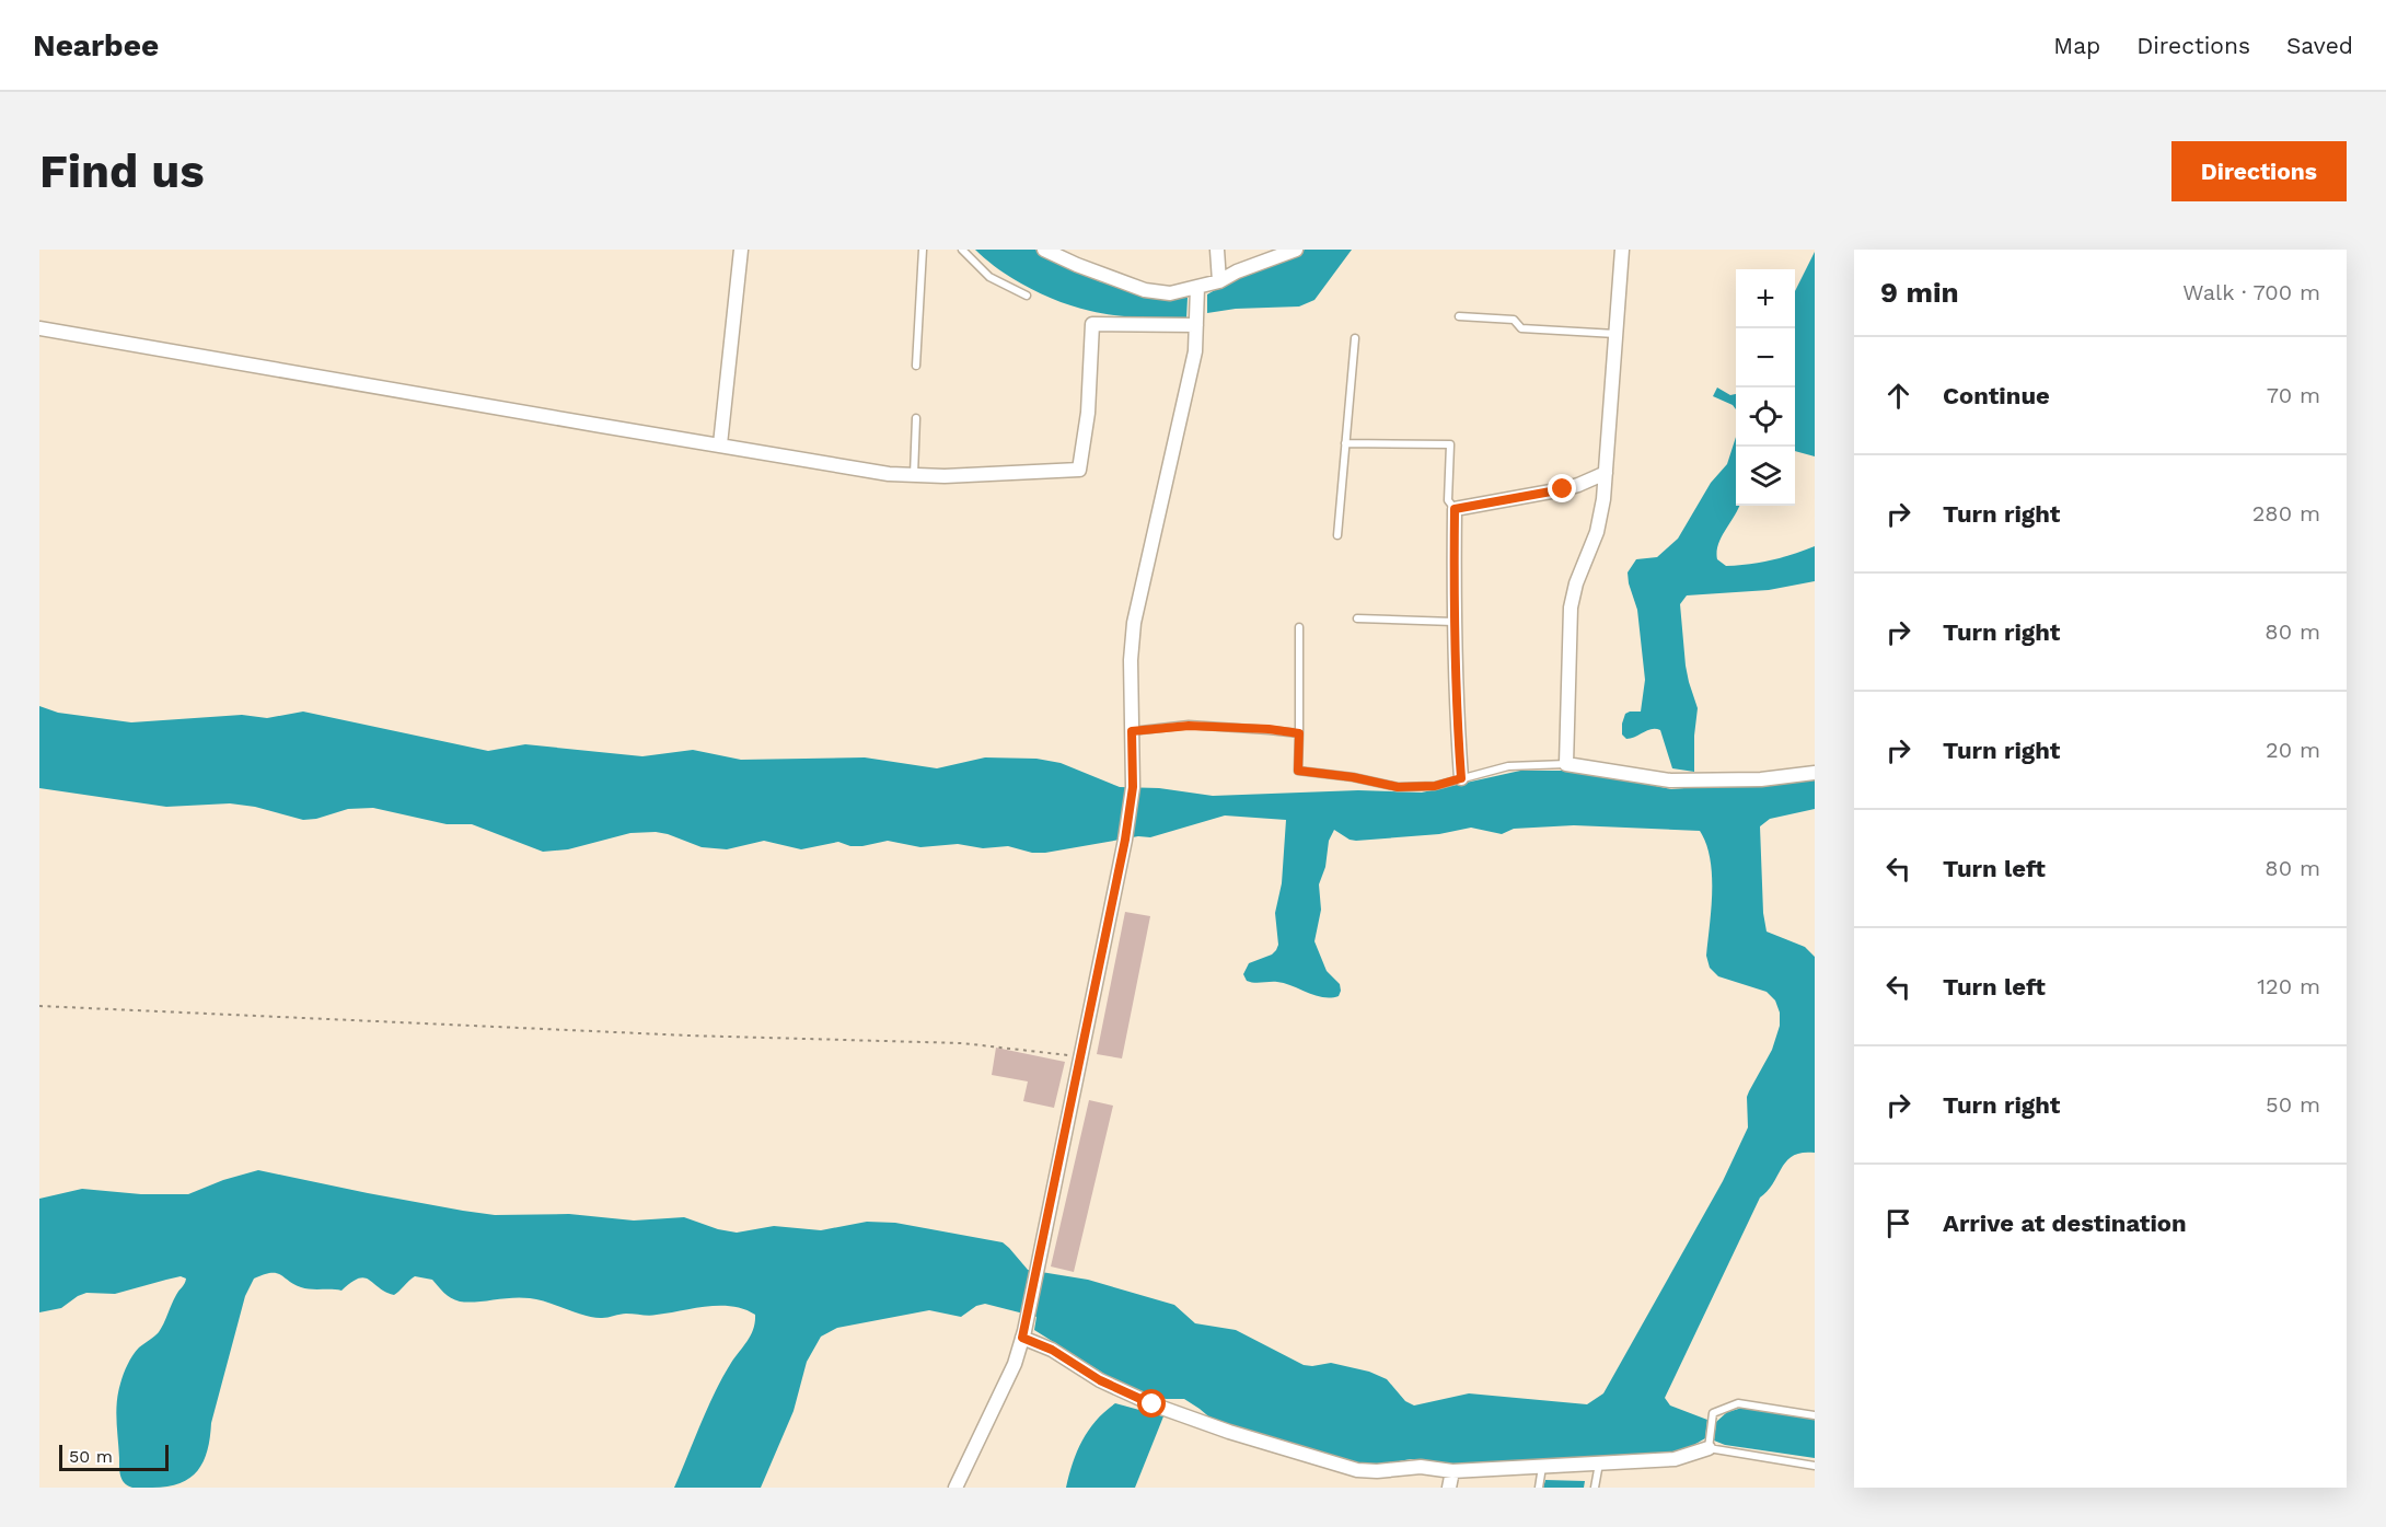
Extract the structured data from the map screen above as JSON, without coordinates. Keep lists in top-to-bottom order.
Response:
{
  "scale_bar": "50 m",
  "page": {
    "header": "Nearbee",
    "nav": ["Map", "Directions", "Saved"],
    "buttons": "Directions",
    "title": "Find us",
    "heading": ["9 min", "Walk · 700 m"],
    "map_buttons": ["+", "−"],
    "list": [
      ["Continue", "70 m"],
      ["Turn right", "280 m"],
      ["Turn right", "80 m"],
      ["Turn right", "20 m"],
      ["Turn left", "80 m"],
      ["Turn left", "120 m"],
      ["Turn right", "50 m"],
      "Arrive at destination"
    ],
    "scale": "50 m"
  }
}
